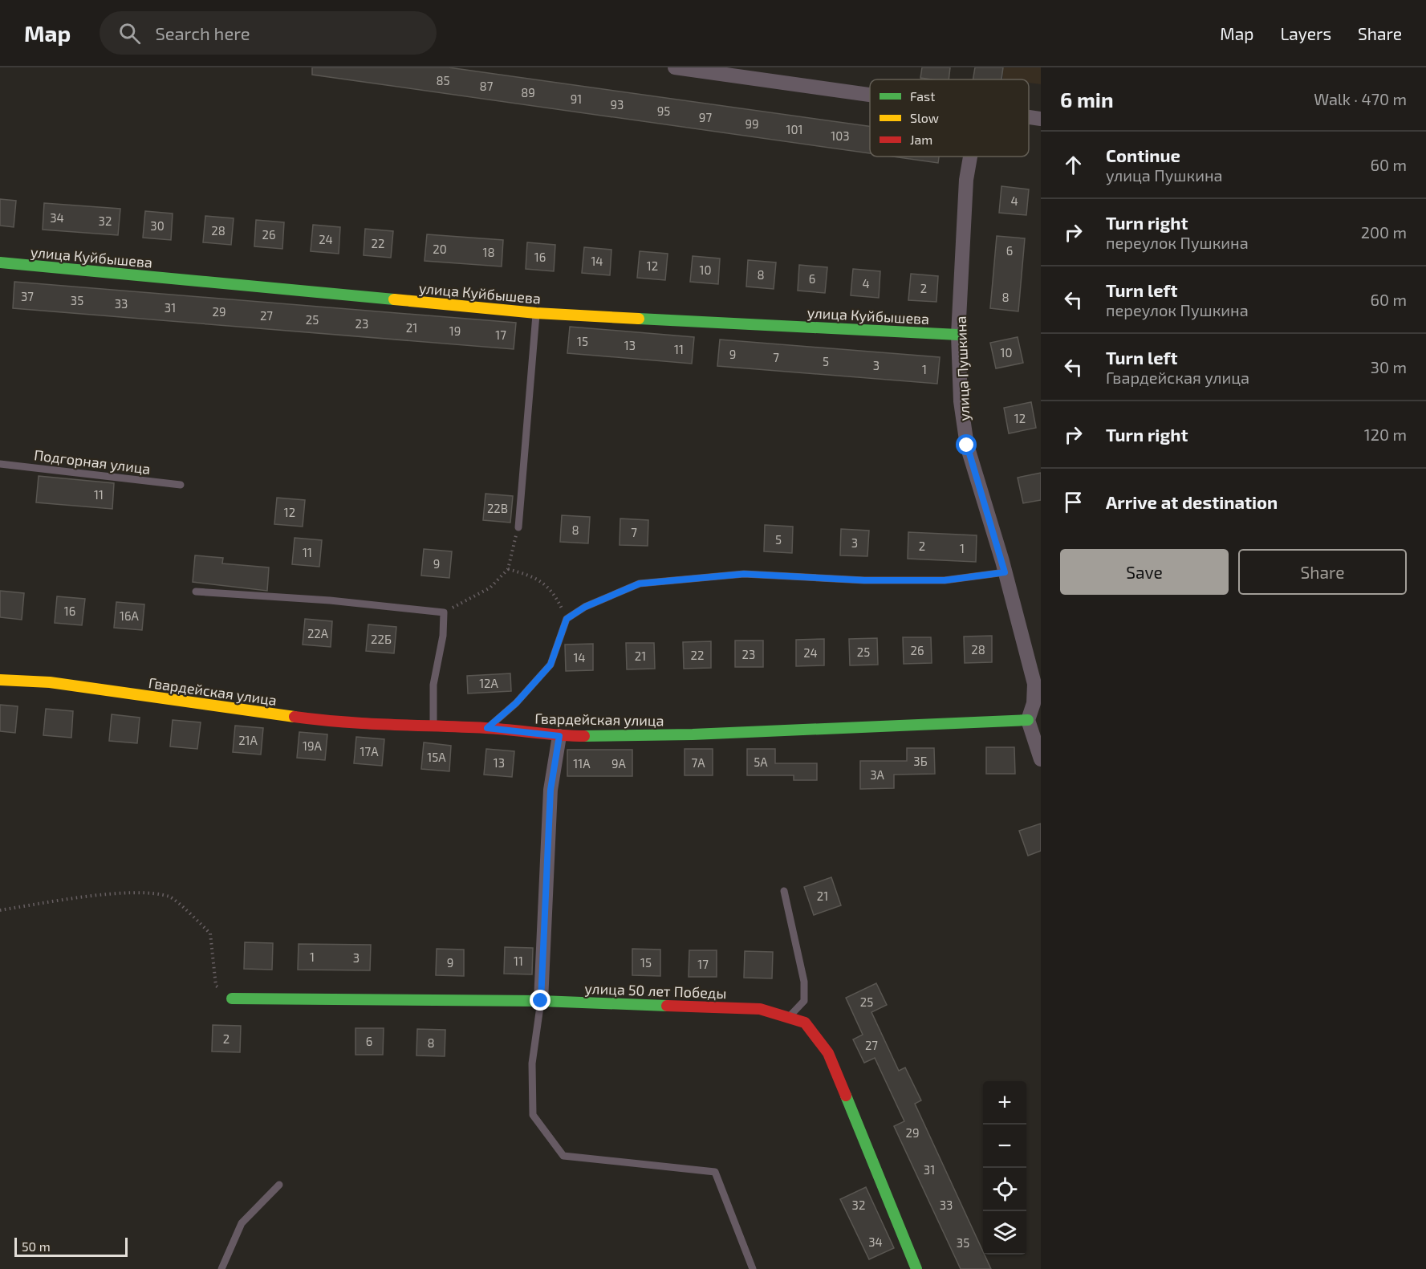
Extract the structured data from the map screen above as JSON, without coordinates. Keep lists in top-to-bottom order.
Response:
{
  "streets": {
    "street": [
      "улица Куйбышева",
      "улица Пушкина",
      "Гвардейская улица",
      "улица 50 лет Победы"
    ],
    "lane": ["Подгорная улица"]
  },
  "crossings": [
    ["улица Куйбышева", "улица Пушкина"],
    ["улица Пушкина", "Гвардейская улица"]
  ],
  "house_numbers": [
    "85",
    "87",
    "89",
    "91",
    "93",
    "95",
    "97",
    "99",
    "101",
    "103",
    "4",
    "34",
    "32",
    "30",
    "28",
    "26",
    "24",
    "22",
    "20",
    "6",
    "18",
    "16",
    "14",
    "12",
    "10",
    "8",
    "6",
    "4",
    "2",
    "37",
    "8",
    "35",
    "33",
    "31",
    "29",
    "27",
    "25",
    "23",
    "21",
    "19",
    "17",
    "15",
    "13",
    "11",
    "10",
    "9",
    "7",
    "5",
    "3",
    "1",
    "12",
    "11",
    "22В",
    "12",
    "8",
    "7",
    "5",
    "3",
    "2",
    "1",
    "11",
    "9",
    "16",
    "16А",
    "22А",
    "22Б",
    "28",
    "26",
    "25",
    "24",
    "23",
    "22",
    "21",
    "14",
    "12А",
    "21А",
    "19А",
    "17А",
    "15А",
    "3Б",
    "5А",
    "13",
    "7А",
    "11А",
    "9А",
    "3А",
    "21",
    "1",
    "3",
    "11",
    "9",
    "15",
    "17",
    "25",
    "2",
    "6",
    "8",
    "27",
    "29",
    "31",
    "32",
    "33",
    "34",
    "35"
  ],
  "legend": ["Fast", "Slow", "Jam"],
  "scale_bar": "50 m",
  "page": {
    "header": "Map",
    "search": "Search here",
    "nav": ["Map", "Layers", "Share"],
    "heading": ["6 min", "Walk · 470 m"],
    "list": [
      ["Continue", "улица Пушкина", "60 m"],
      ["Turn right", "переулок Пушкина", "200 m"],
      ["Turn left", "переулок Пушкина", "60 m"],
      ["Turn left", "Гвардейская улица", "30 m"],
      ["Turn right", "120 m"],
      "Arrive at destination"
    ],
    "buttons": ["Save", "Share"],
    "map_buttons": ["+", "−"],
    "scale": "50 m"
  }
}
